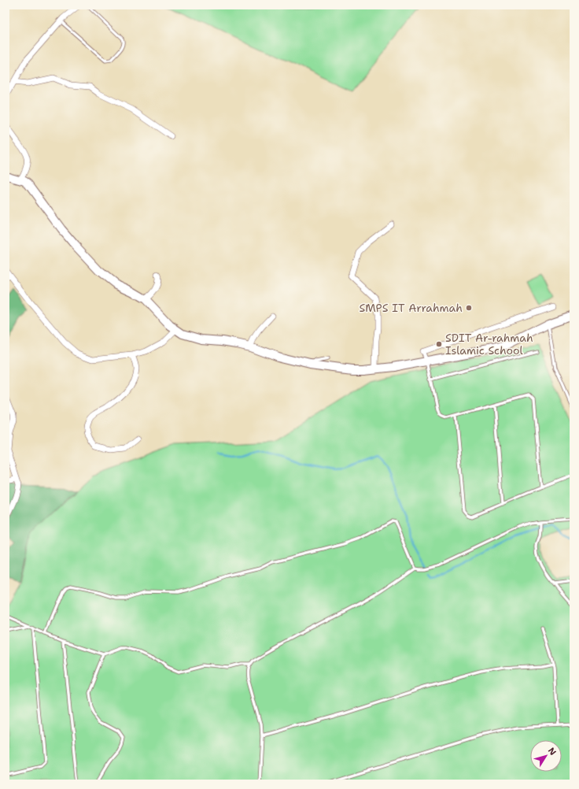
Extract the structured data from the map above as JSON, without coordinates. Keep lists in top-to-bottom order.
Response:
{
  "places": ["SMPS IT Arrahmah", "SDIT Ar-rahmah Islamic School"],
  "north": "top right"
}
